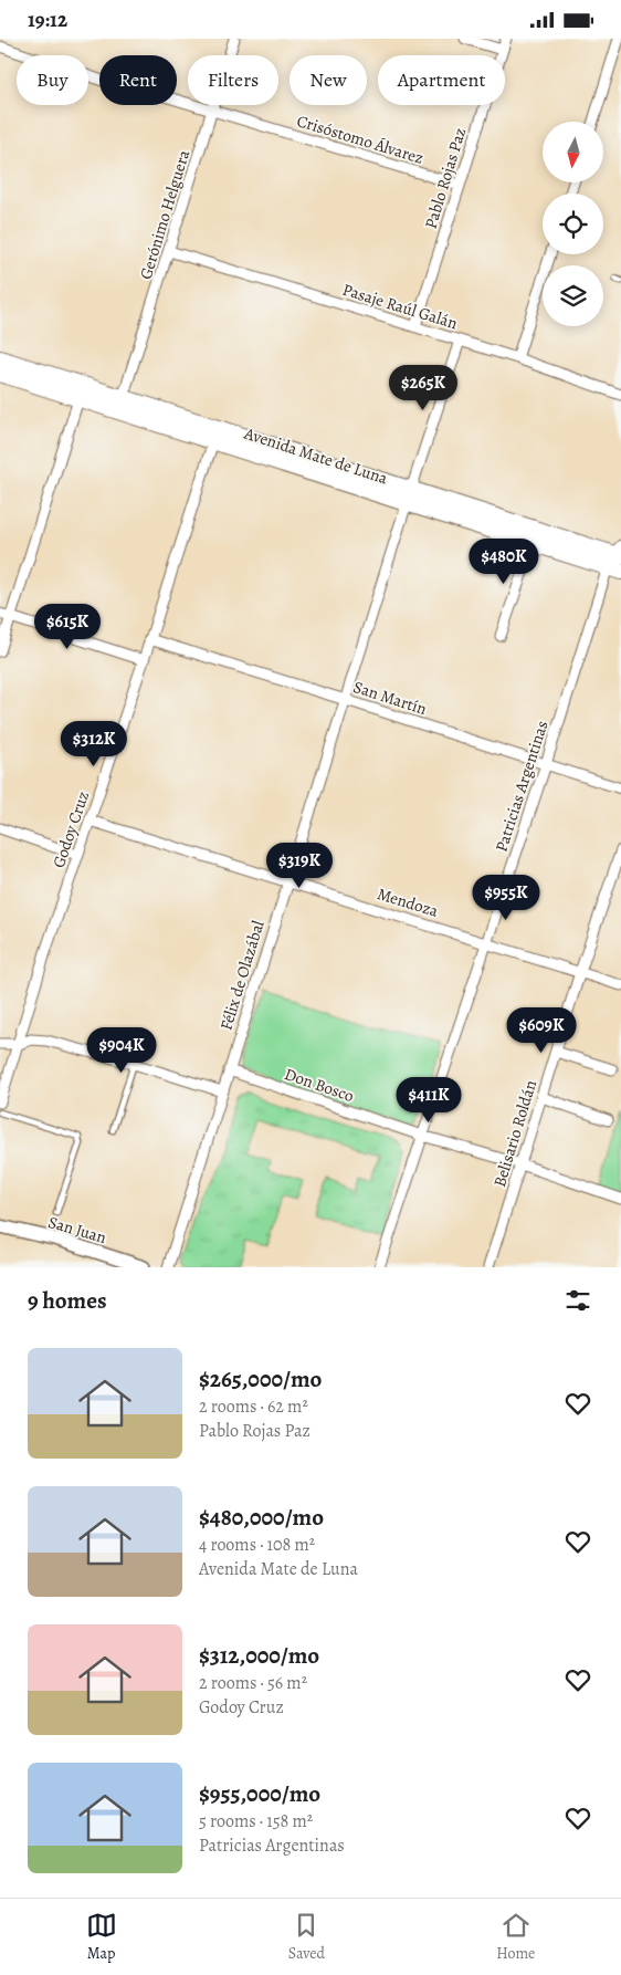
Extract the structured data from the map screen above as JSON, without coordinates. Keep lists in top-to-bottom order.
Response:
{
  "streets": {
    "main road": ["Avenida Mate de Luna"],
    "street": [
      "Crisóstomo Álvarez",
      "Pablo Rojas Paz",
      "Gerónimo Helguera",
      "Pasaje Raúl Galán",
      "San Martín",
      "Patricias Argentinas",
      "Godoy Cruz",
      "Mendoza",
      "Félix de Olazábal",
      "Don Bosco",
      "Belisario Roldán",
      "San Juan"
    ]
  },
  "crossings": [
    ["Crisóstomo Álvarez", "Pablo Rojas Paz"],
    ["Crisóstomo Álvarez", "Gerónimo Helguera"],
    ["Pablo Rojas Paz", "Pasaje Raúl Galán"],
    ["Gerónimo Helguera", "Pasaje Raúl Galán"],
    ["Gerónimo Helguera", "Avenida Mate de Luna"],
    ["Avenida Mate de Luna", "Patricias Argentinas"],
    ["Avenida Mate de Luna", "Godoy Cruz"],
    ["Avenida Mate de Luna", "Félix de Olazábal"],
    ["San Martín", "Patricias Argentinas"],
    ["San Martín", "Godoy Cruz"],
    ["San Martín", "Félix de Olazábal"],
    ["Patricias Argentinas", "Mendoza"],
    ["Patricias Argentinas", "Don Bosco"],
    ["Godoy Cruz", "Mendoza"],
    ["Mendoza", "Félix de Olazábal"],
    ["Mendoza", "Belisario Roldán"],
    ["Félix de Olazábal", "Don Bosco"],
    ["Don Bosco", "Belisario Roldán"]
  ],
  "north": "bottom",
  "page": {
    "status": "19:12",
    "chip": [
      "Buy",
      "Rent",
      "Filters",
      "New",
      "Apartment"
    ],
    "price": [
      "$265K",
      "$480K",
      "$615K",
      "$312K",
      "$319K",
      "$955K",
      "$609K",
      "$904K",
      "$411K"
    ],
    "heading": "9 homes",
    "list": [
      {
        "name": "$265,000/mo",
        "note": "2 rooms · 62 m² · Pablo Rojas Paz"
      },
      {
        "name": "$480,000/mo",
        "note": "4 rooms · 108 m² · Avenida Mate de Luna"
      },
      {
        "name": "$312,000/mo",
        "note": "2 rooms · 56 m² · Godoy Cruz"
      },
      {
        "name": "$955,000/mo",
        "note": "5 rooms · 158 m² · Patricias Argentinas"
      }
    ],
    "tabs": ["Map", "Saved", "Home"]
  }
}
